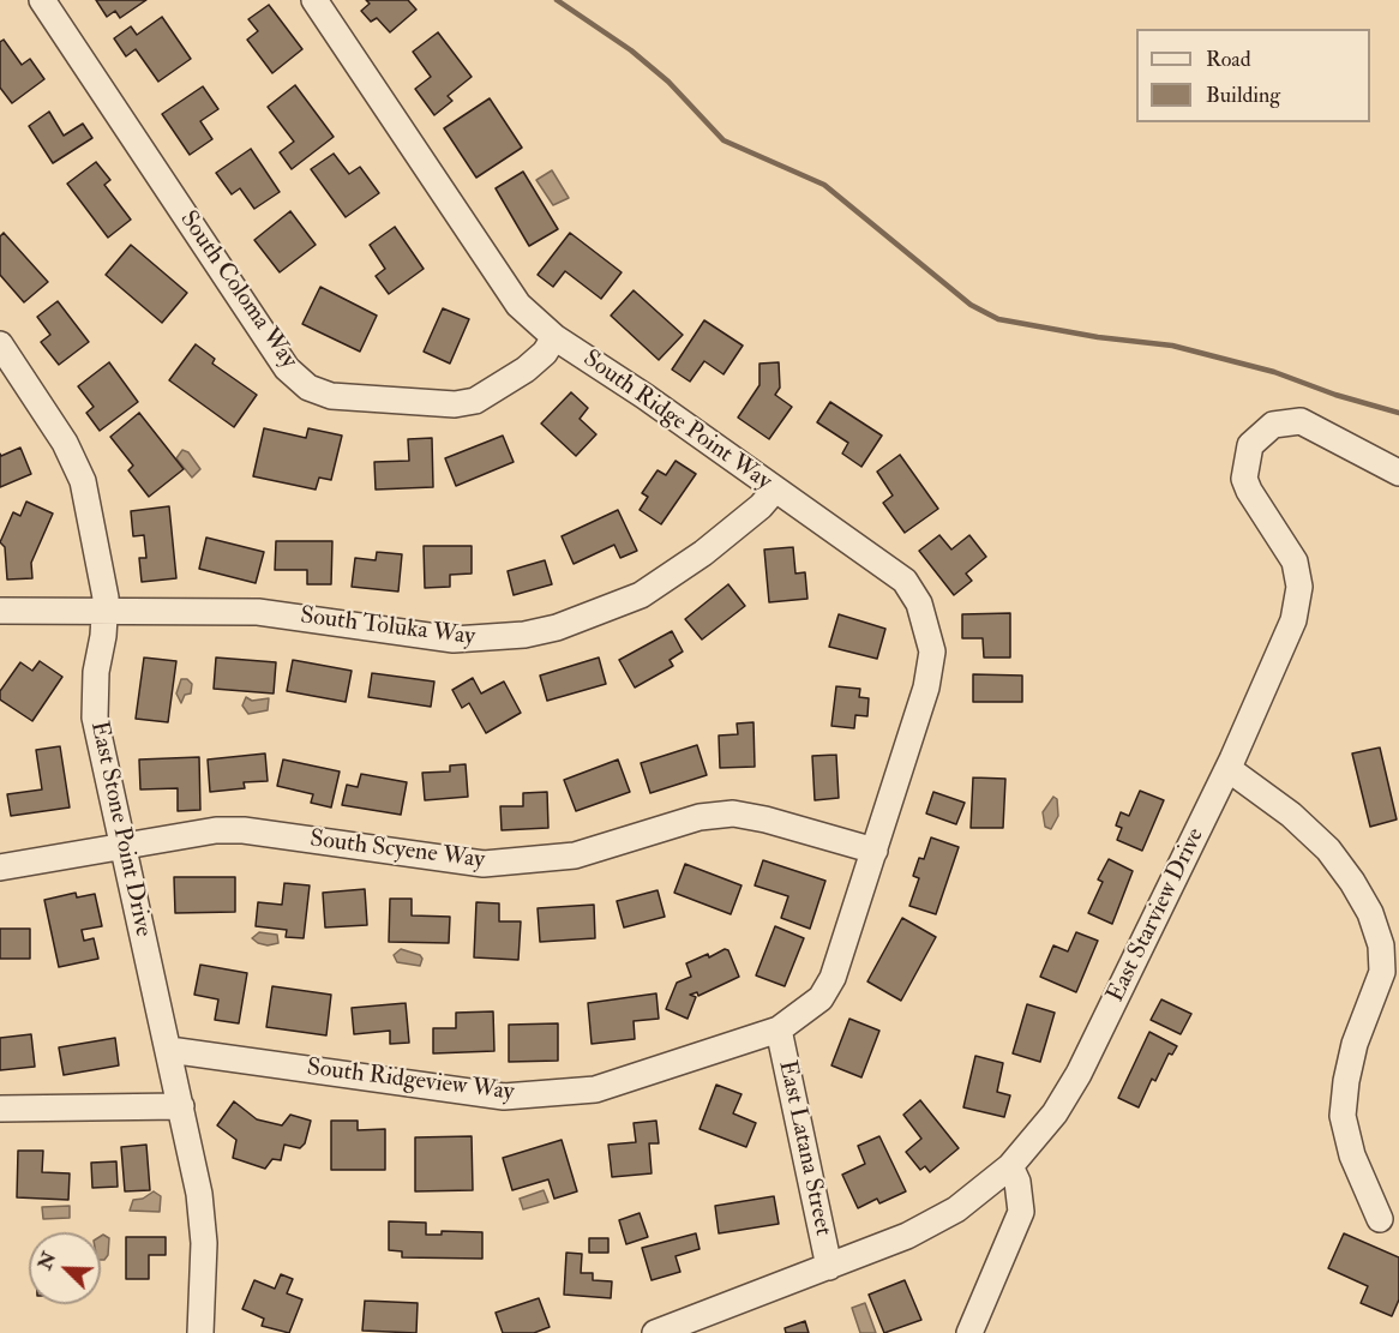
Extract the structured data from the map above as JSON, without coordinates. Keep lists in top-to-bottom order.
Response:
{
  "streets": {
    "street": [
      "South Coloma Way",
      "South Ridge Point Way",
      "South Toluka Way",
      "East Stone Point Drive",
      "South Scyene Way",
      "East Starview Drive",
      "South Ridgeview Way",
      "East Latana Street"
    ]
  },
  "crossings": [
    ["South Coloma Way", "South Ridge Point Way"],
    ["South Ridge Point Way", "South Toluka Way"],
    ["South Ridge Point Way", "South Scyene Way"],
    ["South Ridge Point Way", "South Ridgeview Way"],
    ["South Toluka Way", "East Stone Point Drive"],
    ["East Stone Point Drive", "South Scyene Way"],
    ["East Stone Point Drive", "South Ridgeview Way"],
    ["South Scyene Way", "South Ridgeview Way"],
    ["East Starview Drive", "East Latana Street"],
    ["South Ridgeview Way", "East Latana Street"]
  ],
  "legend": ["Road", "Building"],
  "north": "top left"
}
